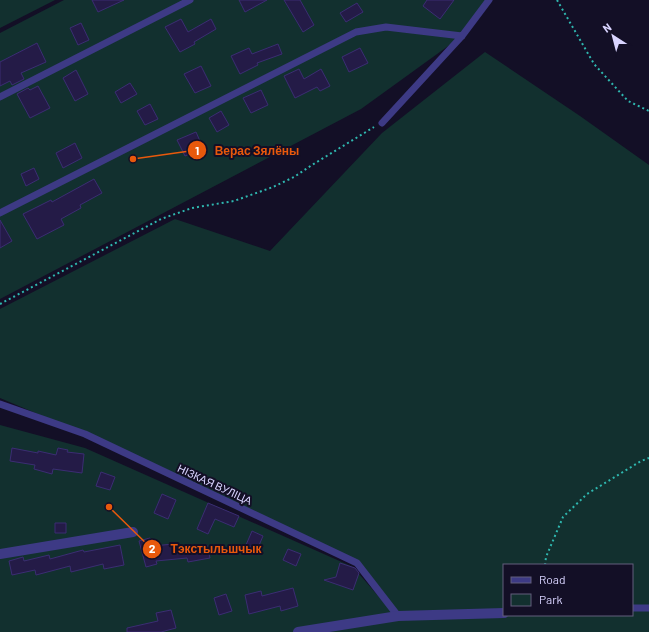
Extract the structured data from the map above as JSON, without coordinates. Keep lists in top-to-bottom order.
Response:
{
  "streets": {
    "lane": ["НІЗКАЯ ВУЛІЦА"]
  },
  "places": ["Верас Зялёны", "Тэкстыльшчык"],
  "legend": ["Road", "Park"],
  "north": "top left"
}
